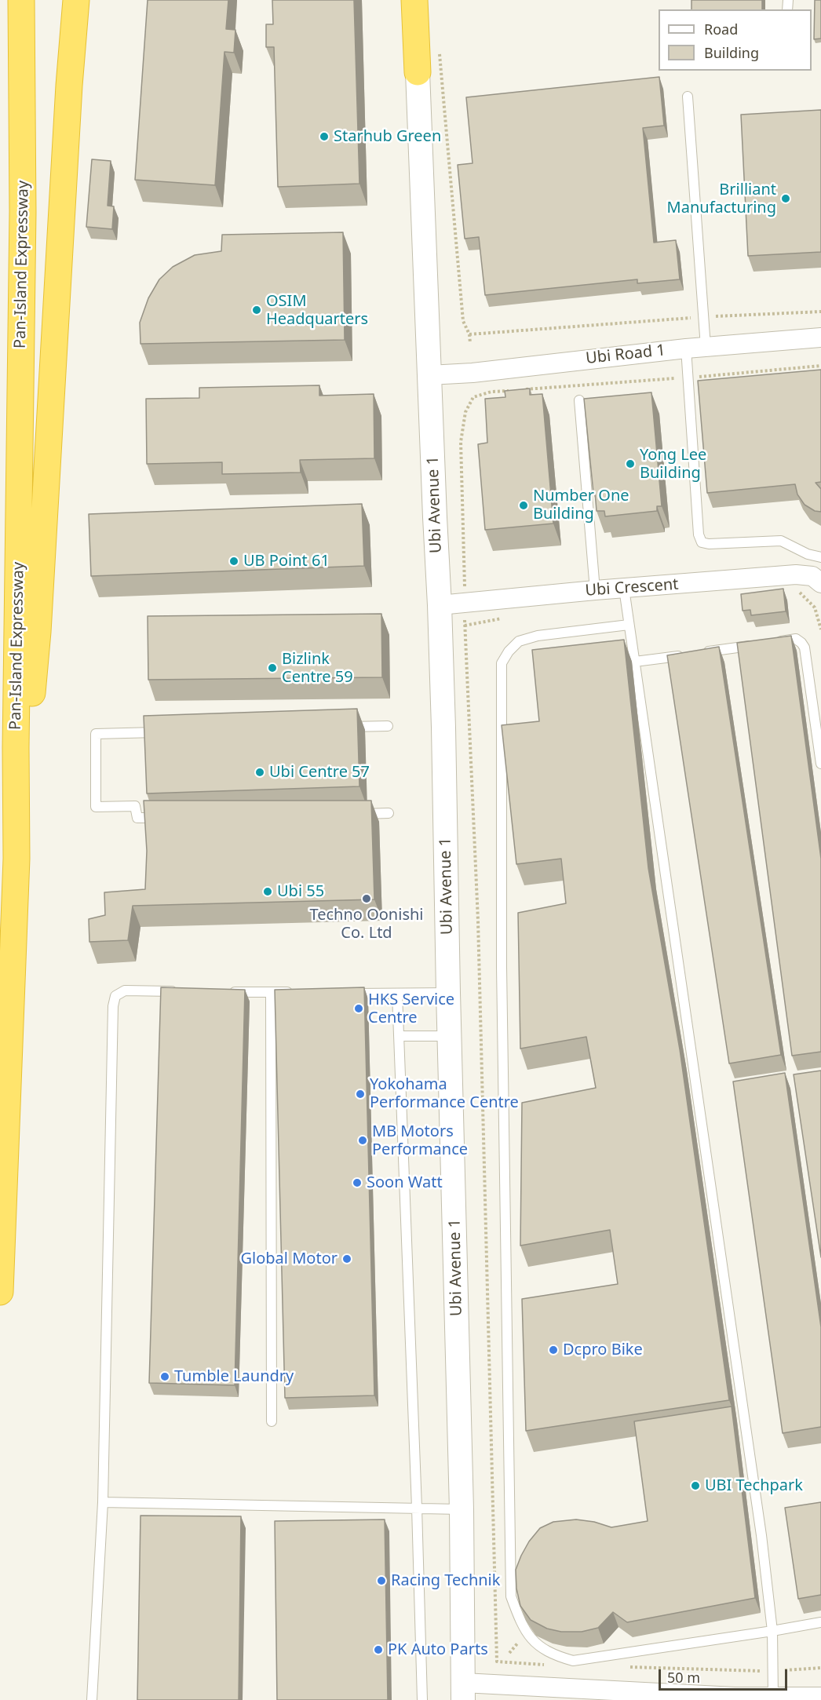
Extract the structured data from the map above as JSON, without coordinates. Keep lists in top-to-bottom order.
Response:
{
  "streets": {
    "highway": ["Pan-Island Expressway"],
    "street": ["Ubi Road 1", "Ubi Avenue 1", "Ubi Crescent"]
  },
  "crossings": [
    ["Ubi Road 1", "Ubi Avenue 1"],
    ["Ubi Avenue 1", "Ubi Crescent"]
  ],
  "places": [
    "Starhub Green",
    "Brilliant Manufacturing",
    "OSIM Headquarters",
    "Yong Lee Building",
    "Number One Building",
    "UB Point 61",
    "Bizlink Centre 59",
    "Ubi Centre 57",
    "Ubi 55",
    "Techno Oonishi Co. Ltd",
    "HKS Service Centre",
    "Yokohama Performance Centre",
    "MB Motors Performance",
    "Soon Watt",
    "Global Motor",
    "Dcpro Bike",
    "Tumble Laundry",
    "UBI Techpark",
    "Racing Technik",
    "PK Auto Parts"
  ],
  "legend": ["Road", "Building"],
  "scale_bar": "50 m"
}
